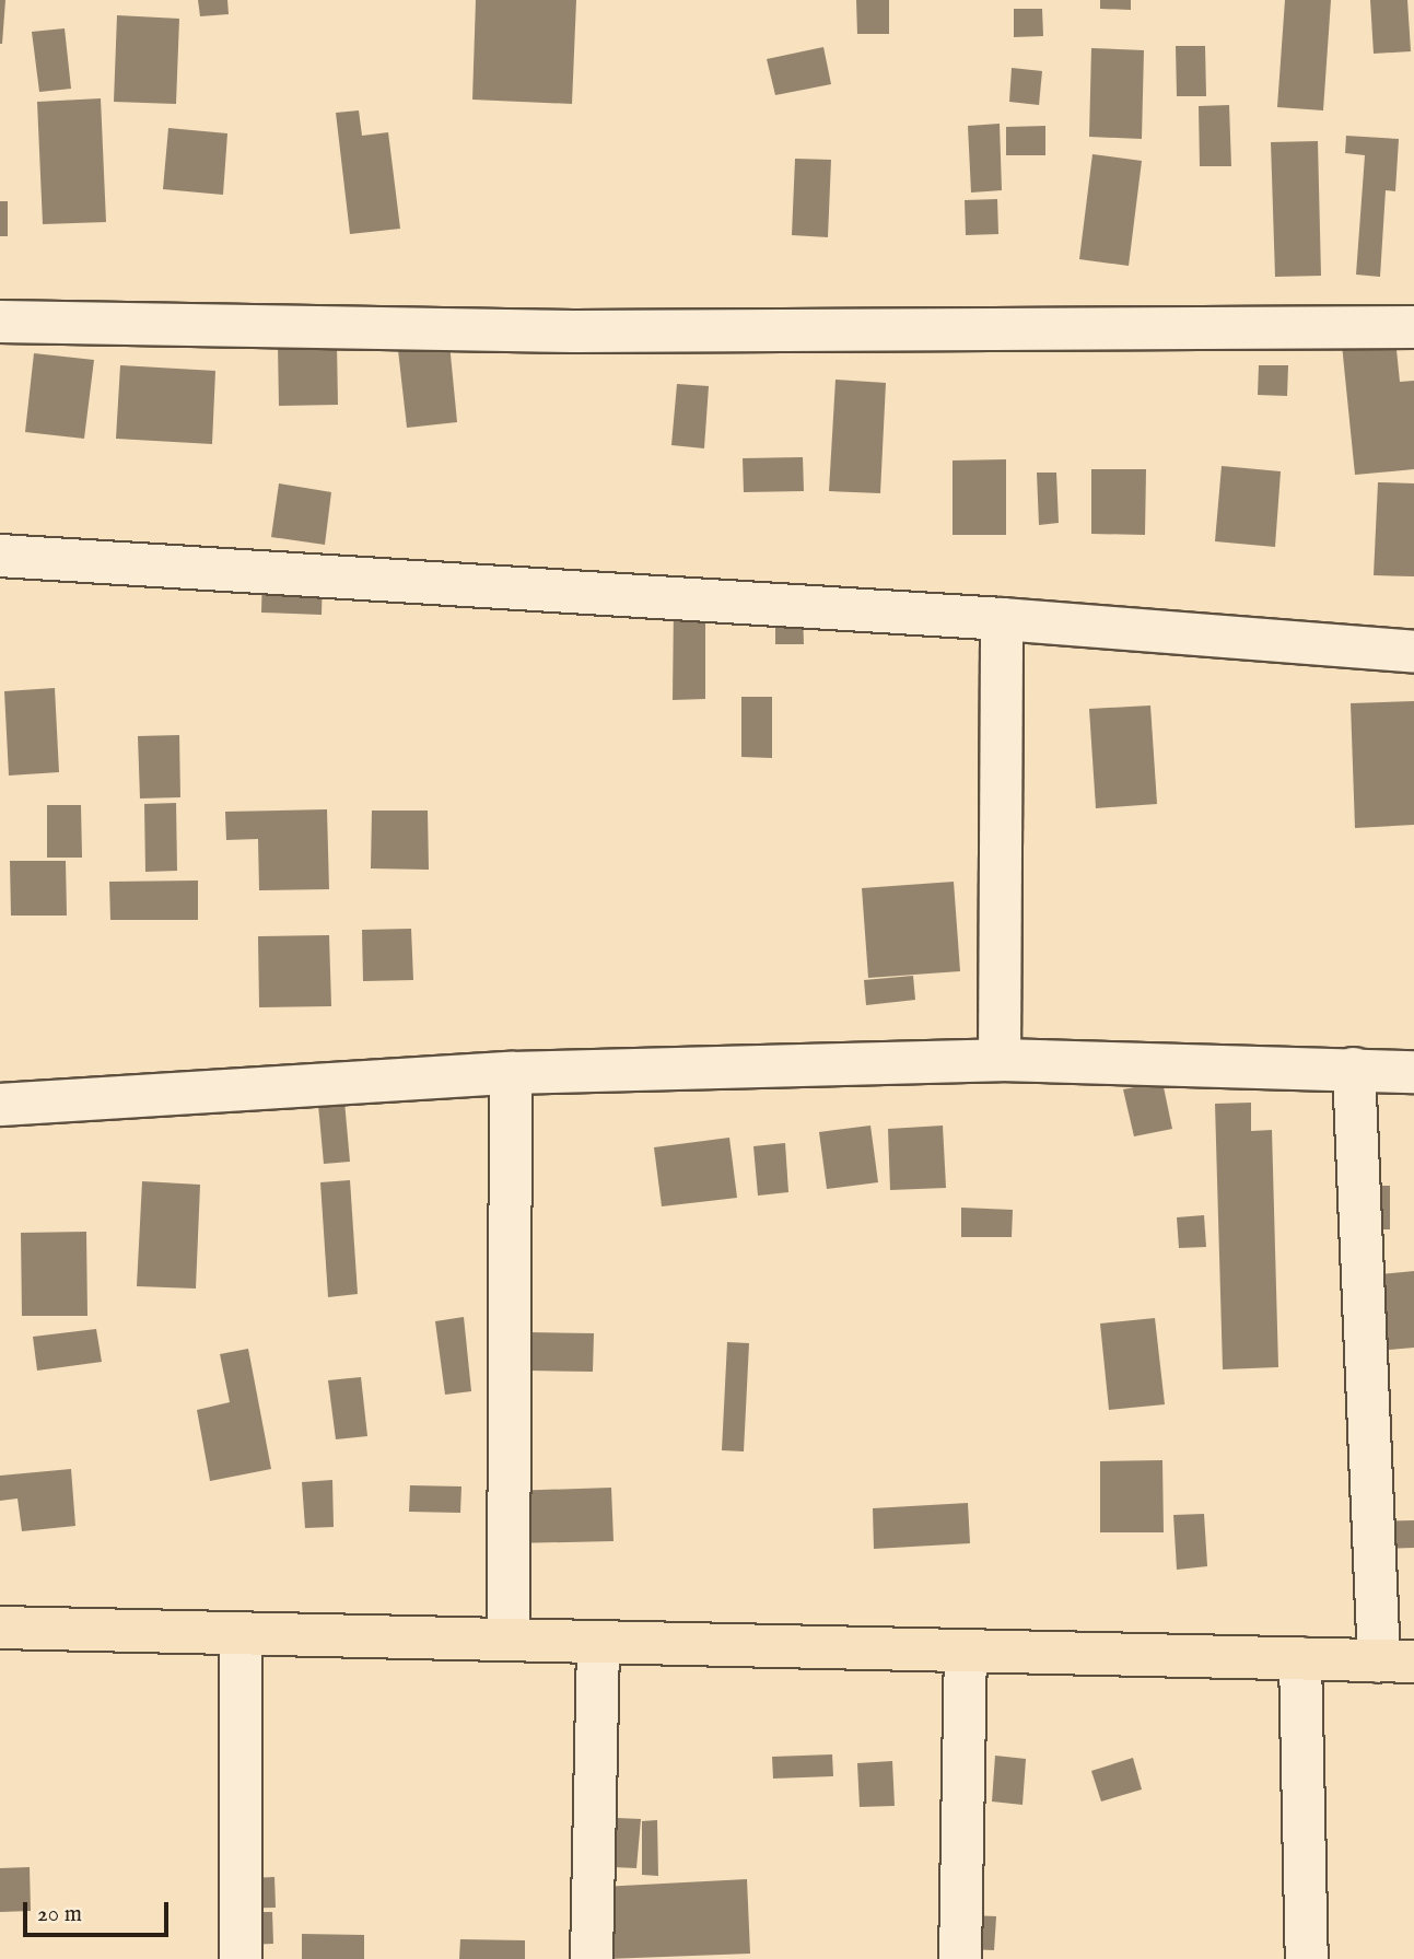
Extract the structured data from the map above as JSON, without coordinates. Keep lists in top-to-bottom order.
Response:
{
  "scale_bar": "20 m"
}
